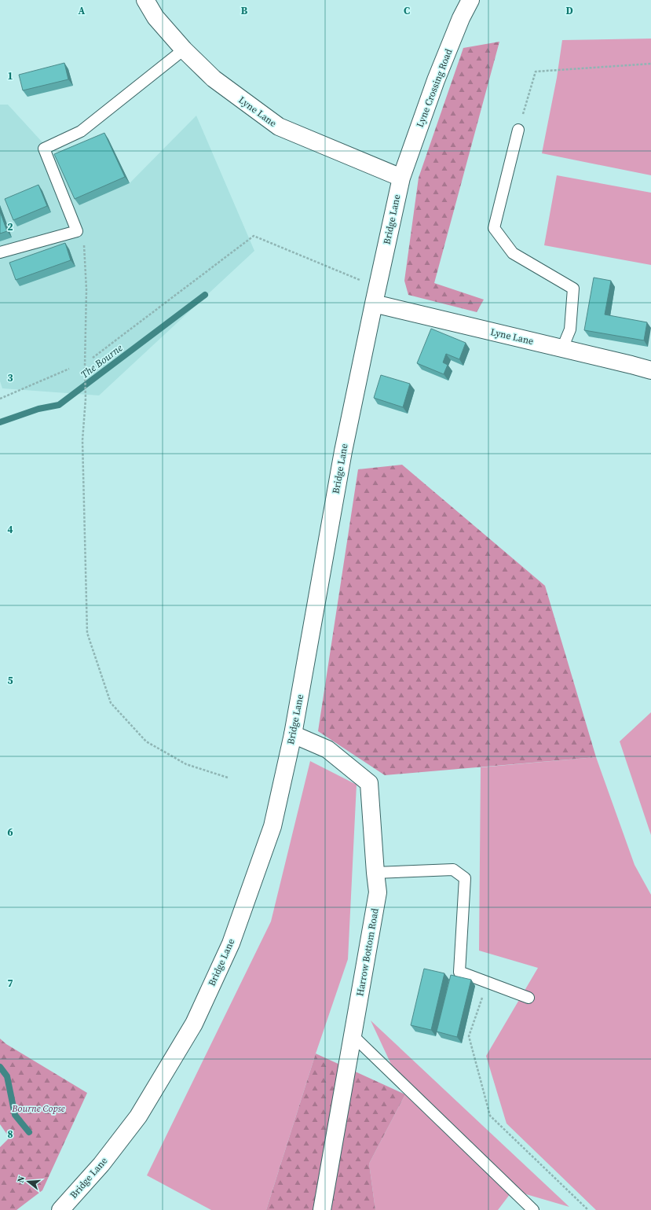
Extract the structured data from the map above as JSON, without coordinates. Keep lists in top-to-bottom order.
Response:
{
  "streets": {
    "street": [
      "Lyne Crossing Road",
      "Lyne Lane",
      "Bridge Lane",
      "Harrow Bottom Road"
    ]
  },
  "crossings": [
    ["Lyne Crossing Road", "Lyne Lane"],
    ["Lyne Crossing Road", "Bridge Lane"],
    ["Lyne Lane", "Bridge Lane"],
    ["Bridge Lane", "Harrow Bottom Road"]
  ],
  "water": ["The Bourne"],
  "parks": ["Bourne Copse"],
  "north": "left",
  "grid": {
    "columns": [
      "A",
      "B",
      "C",
      "D"
    ],
    "rows": [
      "1",
      "2",
      "3",
      "4",
      "5",
      "6",
      "7",
      "8"
    ]
  }
}
